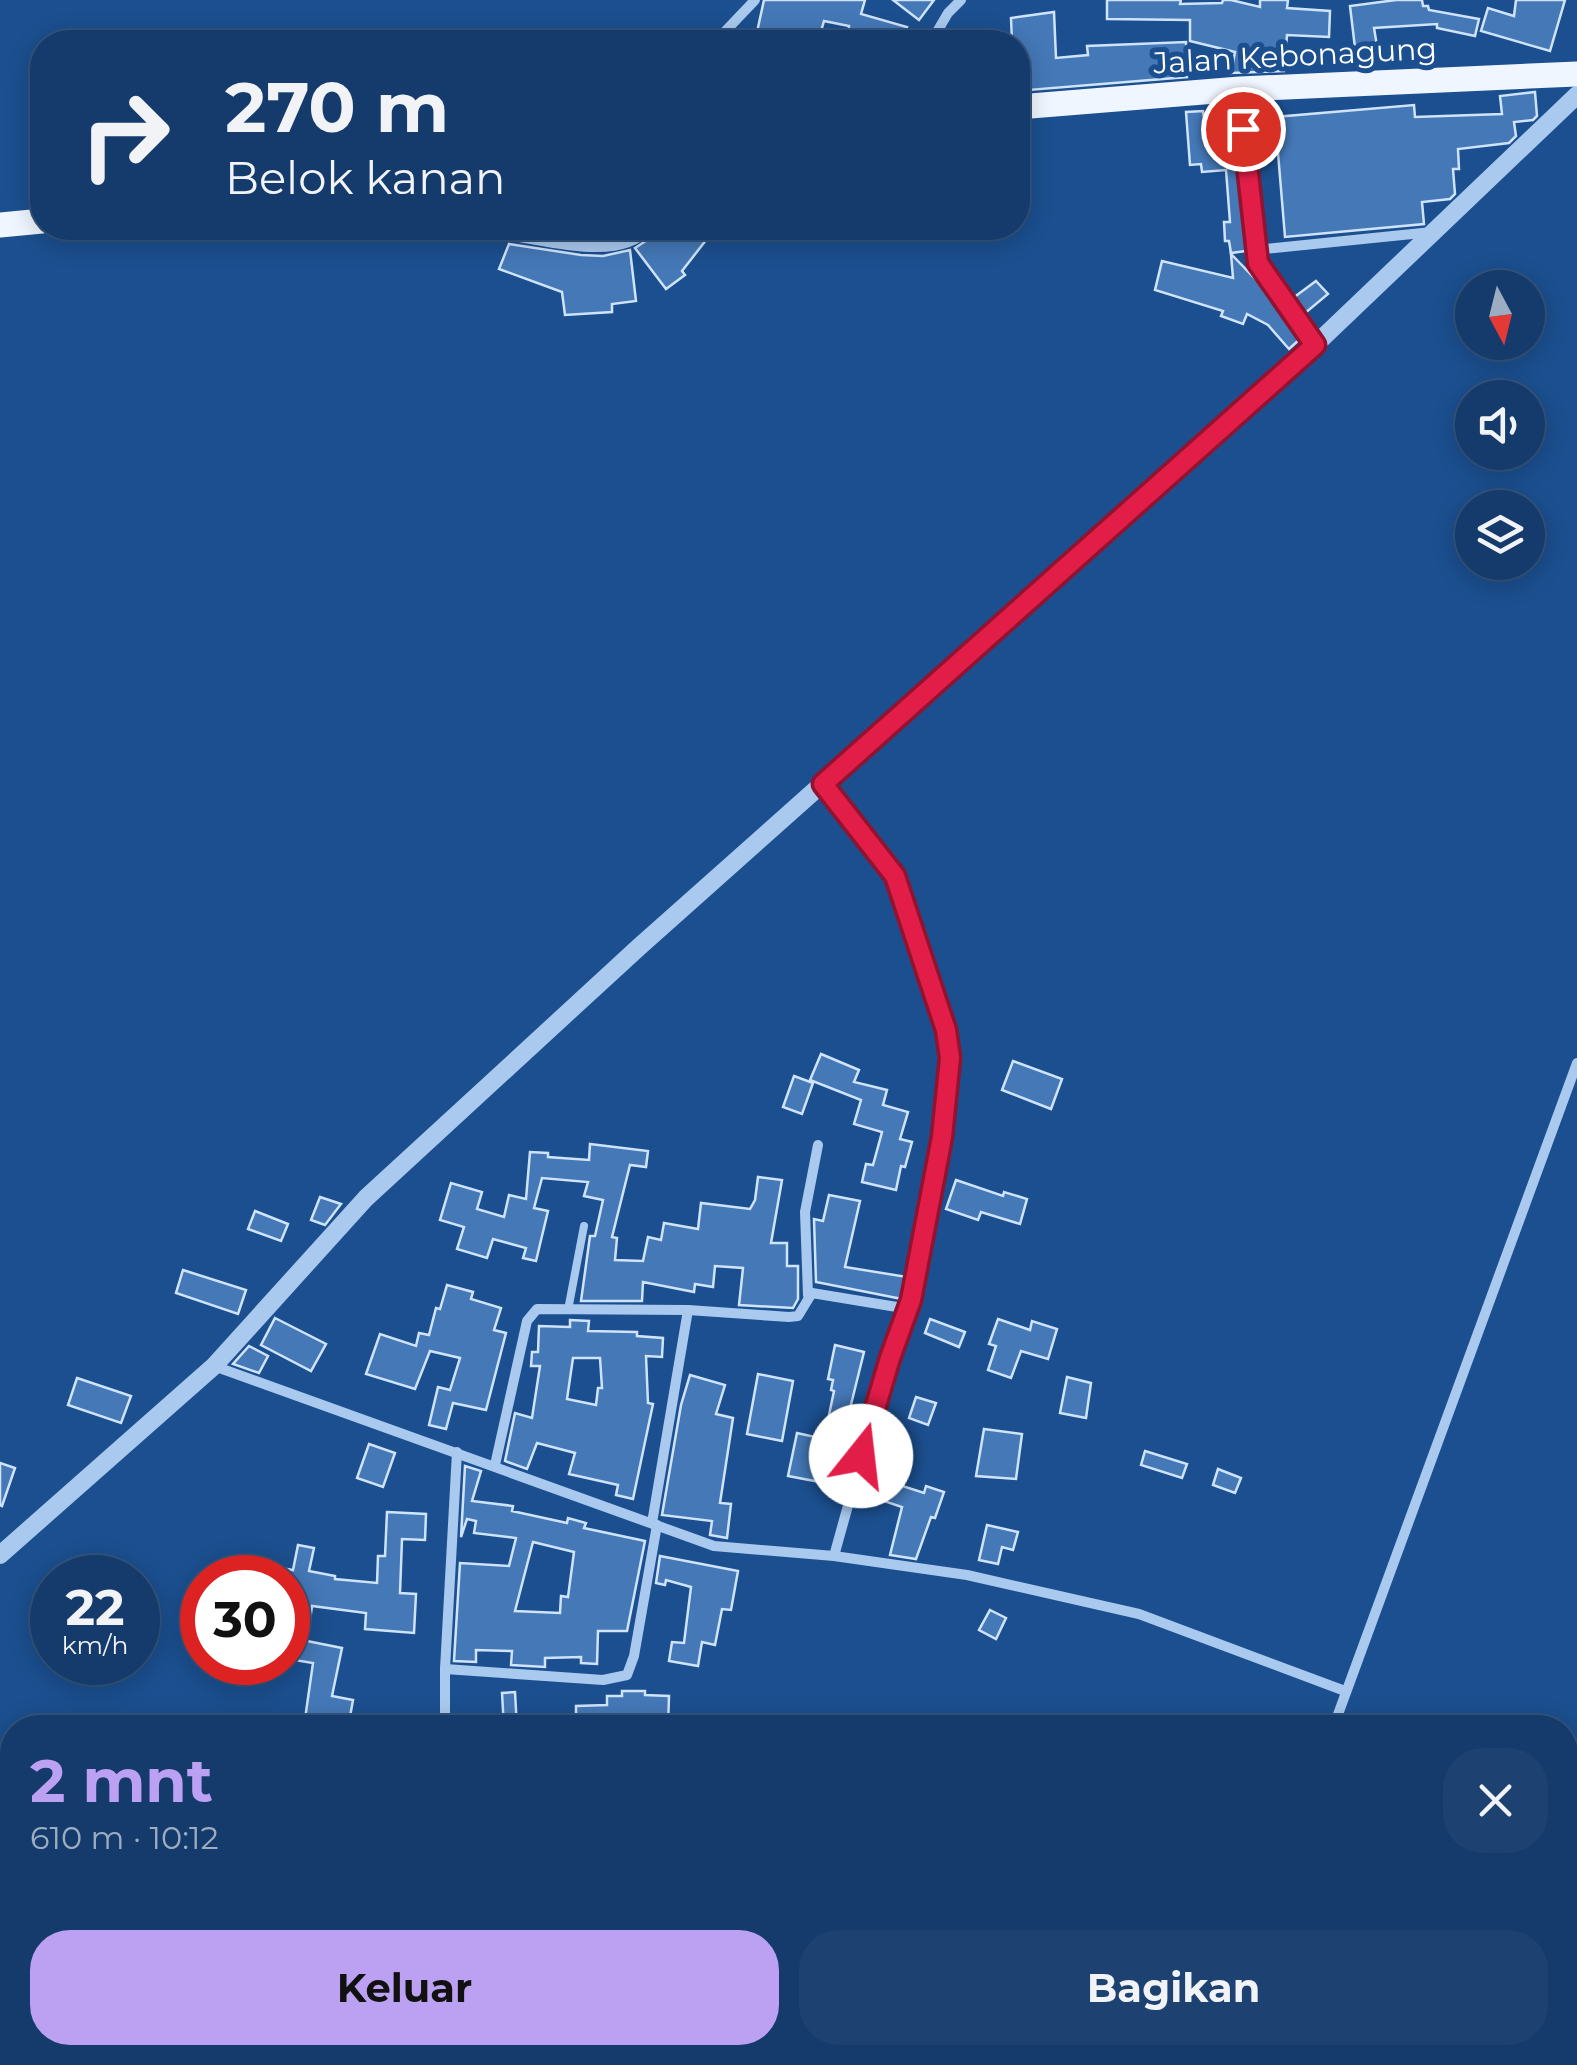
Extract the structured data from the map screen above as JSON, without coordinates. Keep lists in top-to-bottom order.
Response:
{
  "streets": {
    "main road": ["Jalan Kebonagung"]
  },
  "north": "bottom",
  "page": {
    "turn": ["270 m", "Belok kanan"],
    "speed": "22 km/h",
    "limit": "30",
    "heading": ["2 mnt", "610 m · 10:12"],
    "buttons": ["Keluar", "Bagikan"]
  }
}
